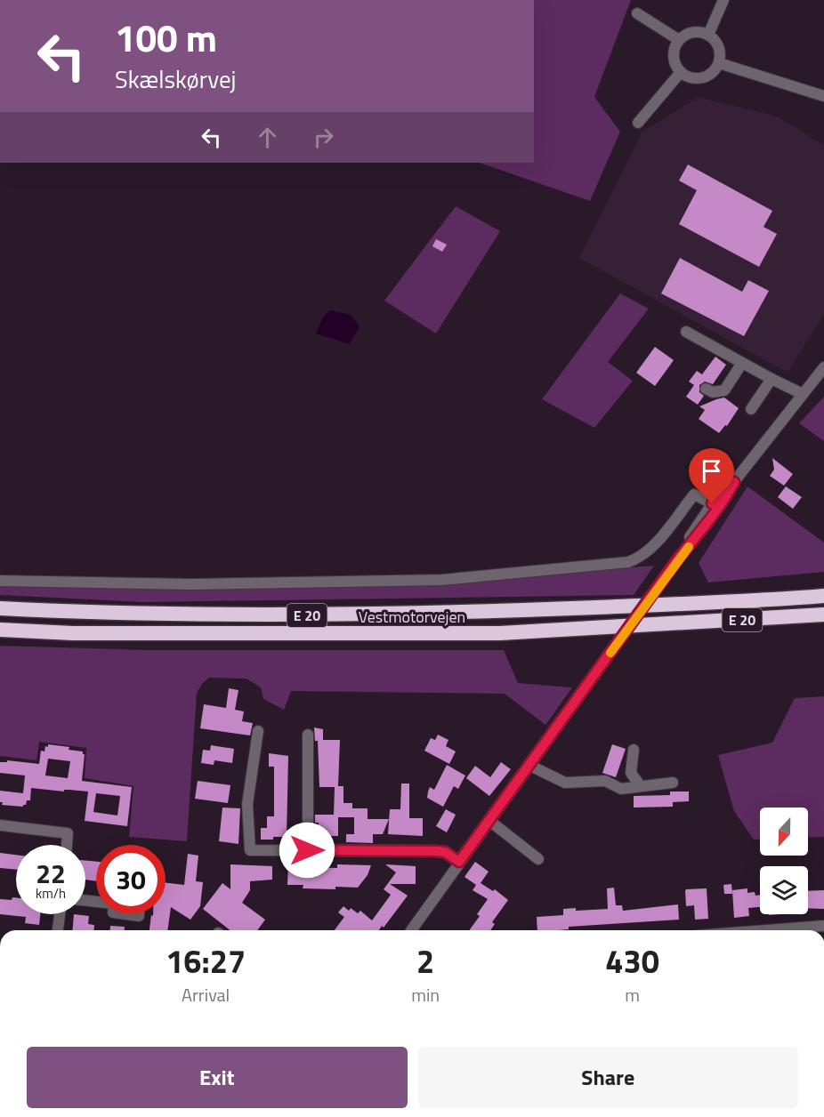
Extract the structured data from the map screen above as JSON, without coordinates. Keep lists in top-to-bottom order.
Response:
{
  "streets": {
    "highway": ["E 20", "Vestmotorvejen"]
  },
  "north": "bottom",
  "page": {
    "turn": ["100 m", "Skælskørvej"],
    "speed": "22 km/h",
    "limit": "30",
    "eta": [
      "16:27",
      "Arrival",
      "2",
      "min",
      "430",
      "m"
    ],
    "buttons": ["Exit", "Share"]
  }
}
